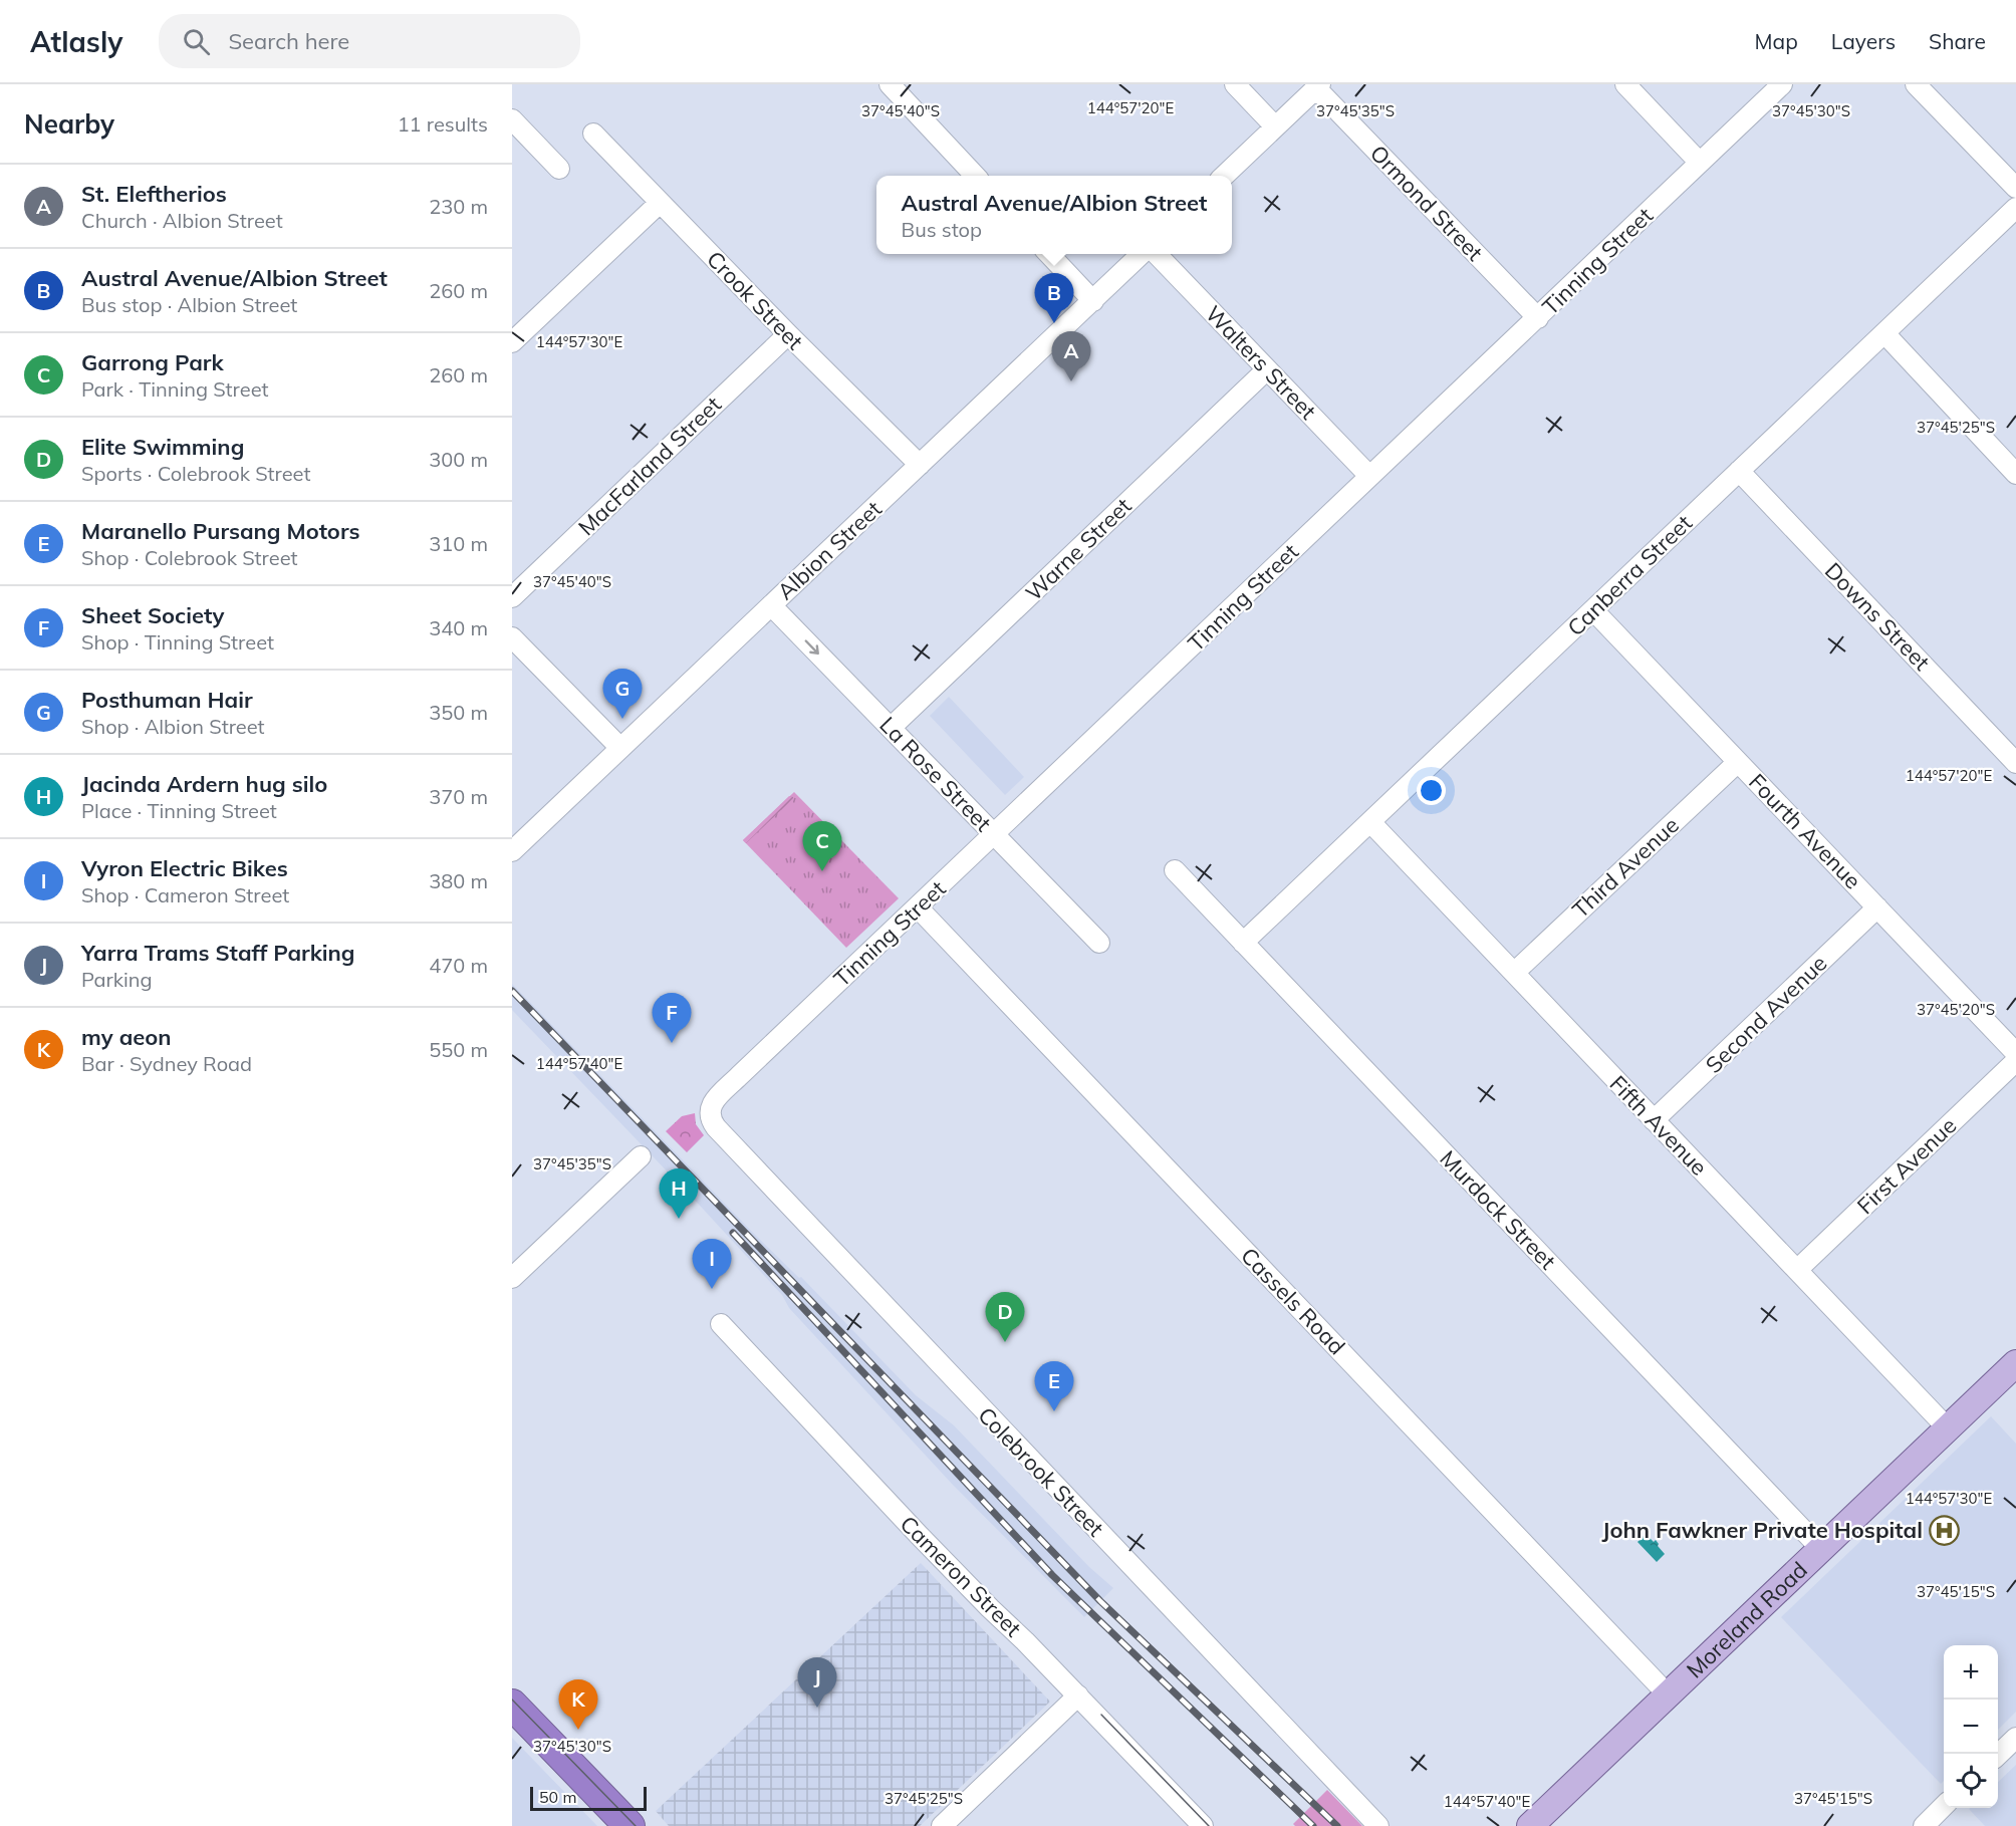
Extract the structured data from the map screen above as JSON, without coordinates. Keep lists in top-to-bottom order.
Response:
{
  "streets": {
    "main road": ["Moreland Road"],
    "street": [
      "Ormond Street",
      "Tinning Street",
      "Crook Street",
      "Walters Street",
      "MacFarland Street",
      "Warne Street",
      "Albion Street",
      "Canberra Street",
      "Downs Street",
      "La Rose Street",
      "Fourth Avenue",
      "Third Avenue",
      "Second Avenue",
      "Fifth Avenue",
      "First Avenue",
      "Murdock Street",
      "Cassels Road",
      "Colebrook Street",
      "Cameron Street"
    ]
  },
  "crossings": [
    ["Ormond Street", "Tinning Street"],
    ["Tinning Street", "Walters Street"],
    ["Tinning Street", "La Rose Street"],
    ["Tinning Street", "Cassels Road"],
    ["Tinning Street", "Colebrook Street"],
    ["Crook Street", "MacFarland Street"],
    ["Crook Street", "Albion Street"],
    ["Walters Street", "Warne Street"],
    ["Warne Street", "La Rose Street"],
    ["Albion Street", "La Rose Street"],
    ["Canberra Street", "Downs Street"],
    ["Canberra Street", "Fourth Avenue"],
    ["Canberra Street", "Fifth Avenue"],
    ["Canberra Street", "Murdock Street"],
    ["Fourth Avenue", "Third Avenue"],
    ["Fourth Avenue", "Second Avenue"],
    ["Third Avenue", "Fifth Avenue"],
    ["Second Avenue", "Fifth Avenue"],
    ["Fifth Avenue", "First Avenue"],
    ["Fifth Avenue", "Moreland Road"],
    ["Murdock Street", "Moreland Road"],
    ["Cassels Road", "Moreland Road"]
  ],
  "one_way": ["La Rose Street"],
  "places": {
    "hospital": ["John Fawkner Private Hospital"]
  },
  "scale_bar": "50 m",
  "page": {
    "header": "Atlasly",
    "search": "Search here",
    "nav": ["Map", "Layers", "Share"],
    "heading": ["Nearby", "11 results"],
    "list": [
      {
        "mark": "A",
        "name": "St. Eleftherios",
        "note": "Church · Albion Street",
        "value": "230 m"
      },
      {
        "mark": "B",
        "name": "Austral Avenue/Albion Street",
        "note": "Bus stop · Albion Street",
        "value": "260 m"
      },
      {
        "mark": "C",
        "name": "Garrong Park",
        "note": "Park · Tinning Street",
        "value": "260 m"
      },
      {
        "mark": "D",
        "name": "Elite Swimming",
        "note": "Sports · Colebrook Street",
        "value": "300 m"
      },
      {
        "mark": "E",
        "name": "Maranello Pursang Motors",
        "note": "Shop · Colebrook Street",
        "value": "310 m"
      },
      {
        "mark": "F",
        "name": "Sheet Society",
        "note": "Shop · Tinning Street",
        "value": "340 m"
      },
      {
        "mark": "G",
        "name": "Posthuman Hair",
        "note": "Shop · Albion Street",
        "value": "350 m"
      },
      {
        "mark": "H",
        "name": "Jacinda Ardern hug silo",
        "note": "Place · Tinning Street",
        "value": "370 m"
      },
      {
        "mark": "I",
        "name": "Vyron Electric Bikes",
        "note": "Shop · Cameron Street",
        "value": "380 m"
      },
      {
        "mark": "J",
        "name": "Yarra Trams Staff Parking",
        "note": "Parking",
        "value": "470 m"
      },
      {
        "mark": "K",
        "name": "my aeon",
        "note": "Bar · Sydney Road",
        "value": "550 m"
      }
    ],
    "popup": ["Austral Avenue/Albion Street", "Bus stop"],
    "pins": [
      "B",
      "A",
      "G",
      "C",
      "F",
      "H",
      "I",
      "D",
      "E",
      "J",
      "K"
    ],
    "map_buttons": ["+", "−"],
    "scale": "50 m"
  },
  "coordinates": [
    "144°57'20\"E",
    "37°45'40\"S",
    "37°45'35\"S",
    "37°45'30\"S",
    "144°57'30\"E",
    "37°45'25\"S",
    "37°45'20\"S",
    "144°57'40\"E",
    "37°45'15\"S"
  ]
}
